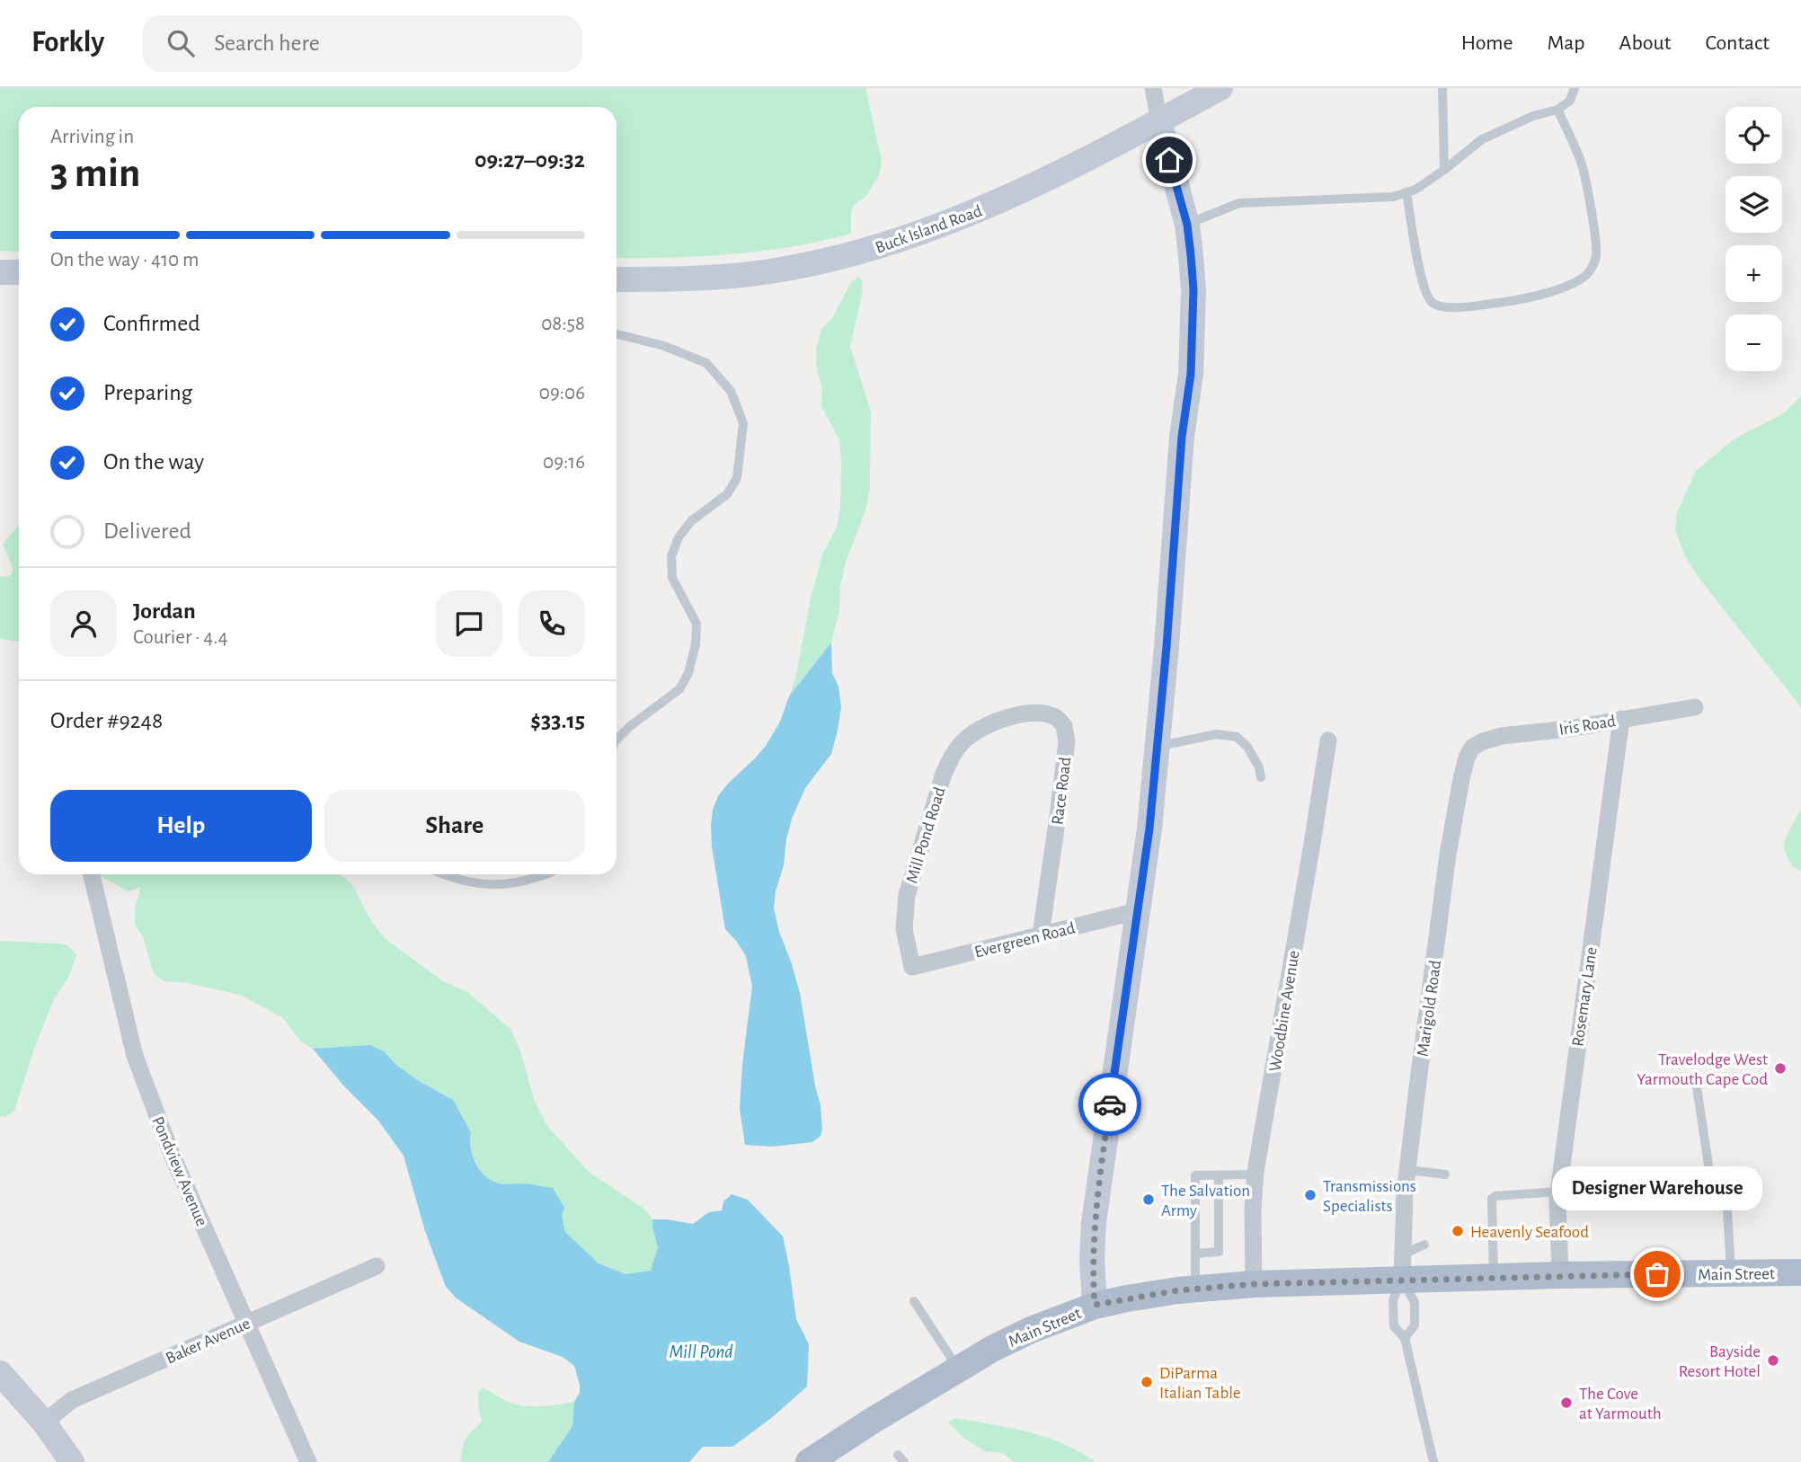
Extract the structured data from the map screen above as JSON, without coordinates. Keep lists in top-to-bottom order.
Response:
{
  "streets": {
    "main road": ["Buck Island Road", "Main Street"],
    "street": [
      "Iris Road",
      "Race Road",
      "Mill Pond Road",
      "Evergreen Road",
      "Rosemary Lane",
      "Marigold Road",
      "Woodbine Avenue",
      "Pondview Avenue",
      "Baker Avenue"
    ]
  },
  "crossings": [
    ["Iris Road", "Rosemary Lane"],
    ["Iris Road", "Marigold Road"],
    ["Race Road", "Mill Pond Road"],
    ["Race Road", "Evergreen Road"],
    ["Mill Pond Road", "Evergreen Road"],
    ["Rosemary Lane", "Main Street"],
    ["Marigold Road", "Main Street"],
    ["Woodbine Avenue", "Main Street"],
    ["Pondview Avenue", "Baker Avenue"]
  ],
  "water": ["Mill Pond"],
  "places": [
    "Travelodge West Yarmouth Cape Cod",
    "Transmissions Specialists",
    "The Salvation Army",
    "Heavenly Seafood",
    "Designer Warehouse",
    "Bayside Resort Hotel",
    "DiParma Italian Table",
    "The Cove at Yarmouth"
  ],
  "page": {
    "header": "Forkly",
    "search": "Search here",
    "nav": [
      "Home",
      "Map",
      "About",
      "Contact"
    ],
    "map_buttons": ["+", "−"],
    "heading": ["3 min", "Arriving in", "09:27–09:32"],
    "panel": [
      "Jordan",
      "Courier · 4.4",
      "Order #9248",
      "$33.15"
    ],
    "bar": "On the way · 410 m",
    "list": [
      ["Confirmed", "08:58"],
      ["Preparing", "09:06"],
      ["On the way", "09:16"],
      "Delivered"
    ],
    "buttons": ["Help", "Share"],
    "bubble": "Designer Warehouse"
  }
}
